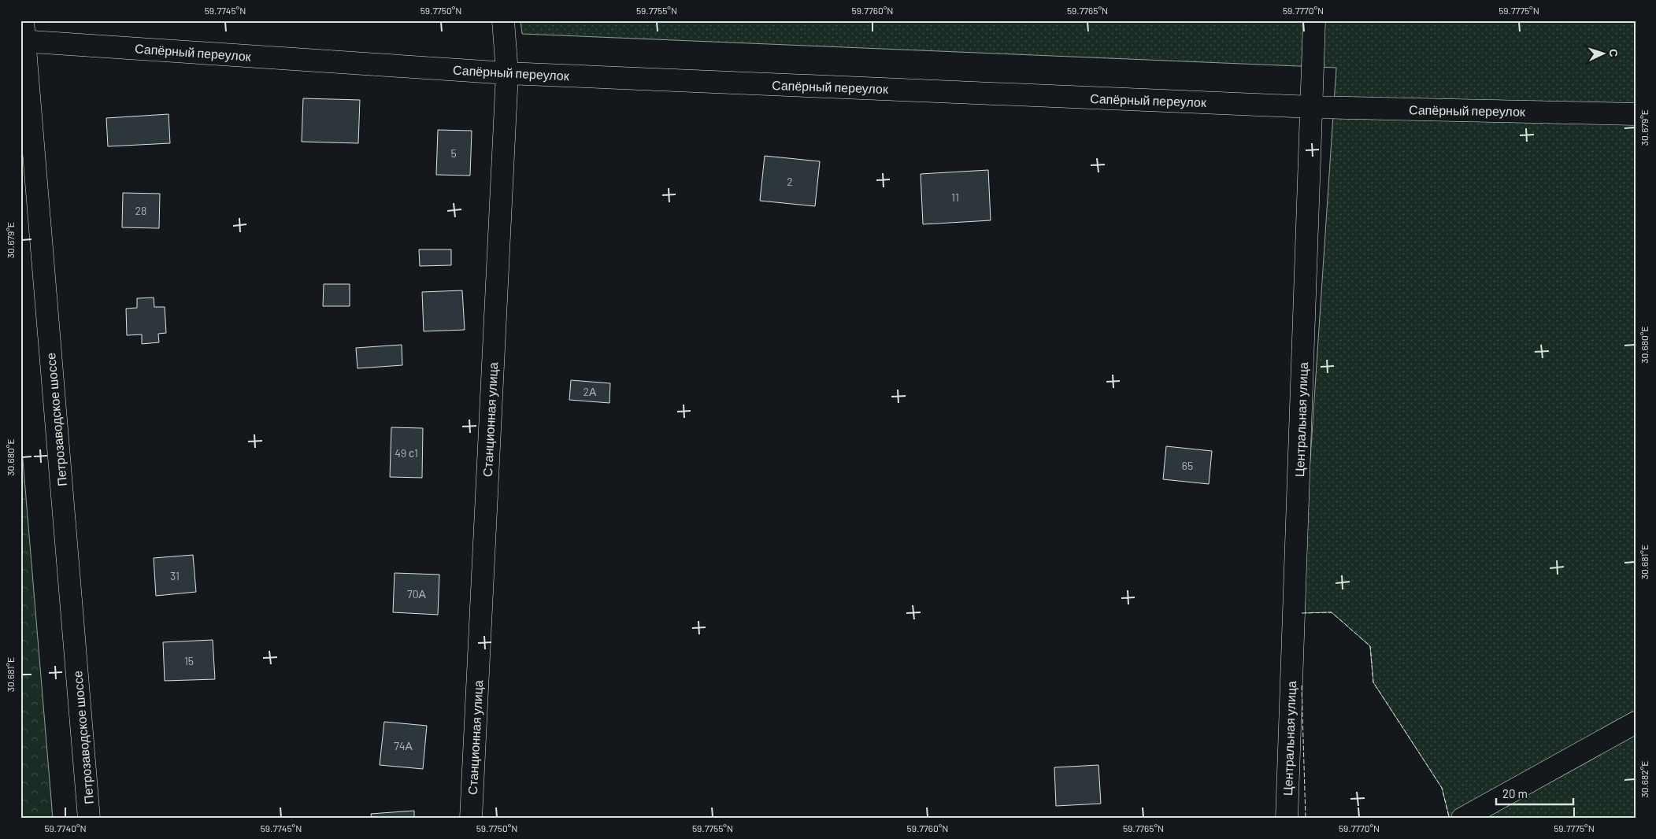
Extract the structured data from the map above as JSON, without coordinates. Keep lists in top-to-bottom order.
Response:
{
  "streets": {
    "street": [
      "Сапёрный переулок",
      "Петрозаводское шоссе",
      "Станционная улица",
      "Центральная улица"
    ]
  },
  "crossings": [
    ["Сапёрный переулок", "Петрозаводское шоссе"],
    ["Сапёрный переулок", "Станционная улица"],
    ["Сапёрный переулок", "Центральная улица"]
  ],
  "house_numbers": [
    "5",
    "2",
    "11",
    "28",
    "2А",
    "49 с1",
    "65",
    "31",
    "70А",
    "15",
    "74А"
  ],
  "scale_bar": "20 m",
  "north": "right",
  "coordinates": [
    "59.7745°N",
    "59.7750°N",
    "59.7755°N",
    "59.7760°N",
    "59.7765°N",
    "59.7770°N",
    "59.7775°N",
    "30.679°E",
    "30.680°E",
    "30.681°E",
    "30.682°E",
    "59.7740°N"
  ]
}
